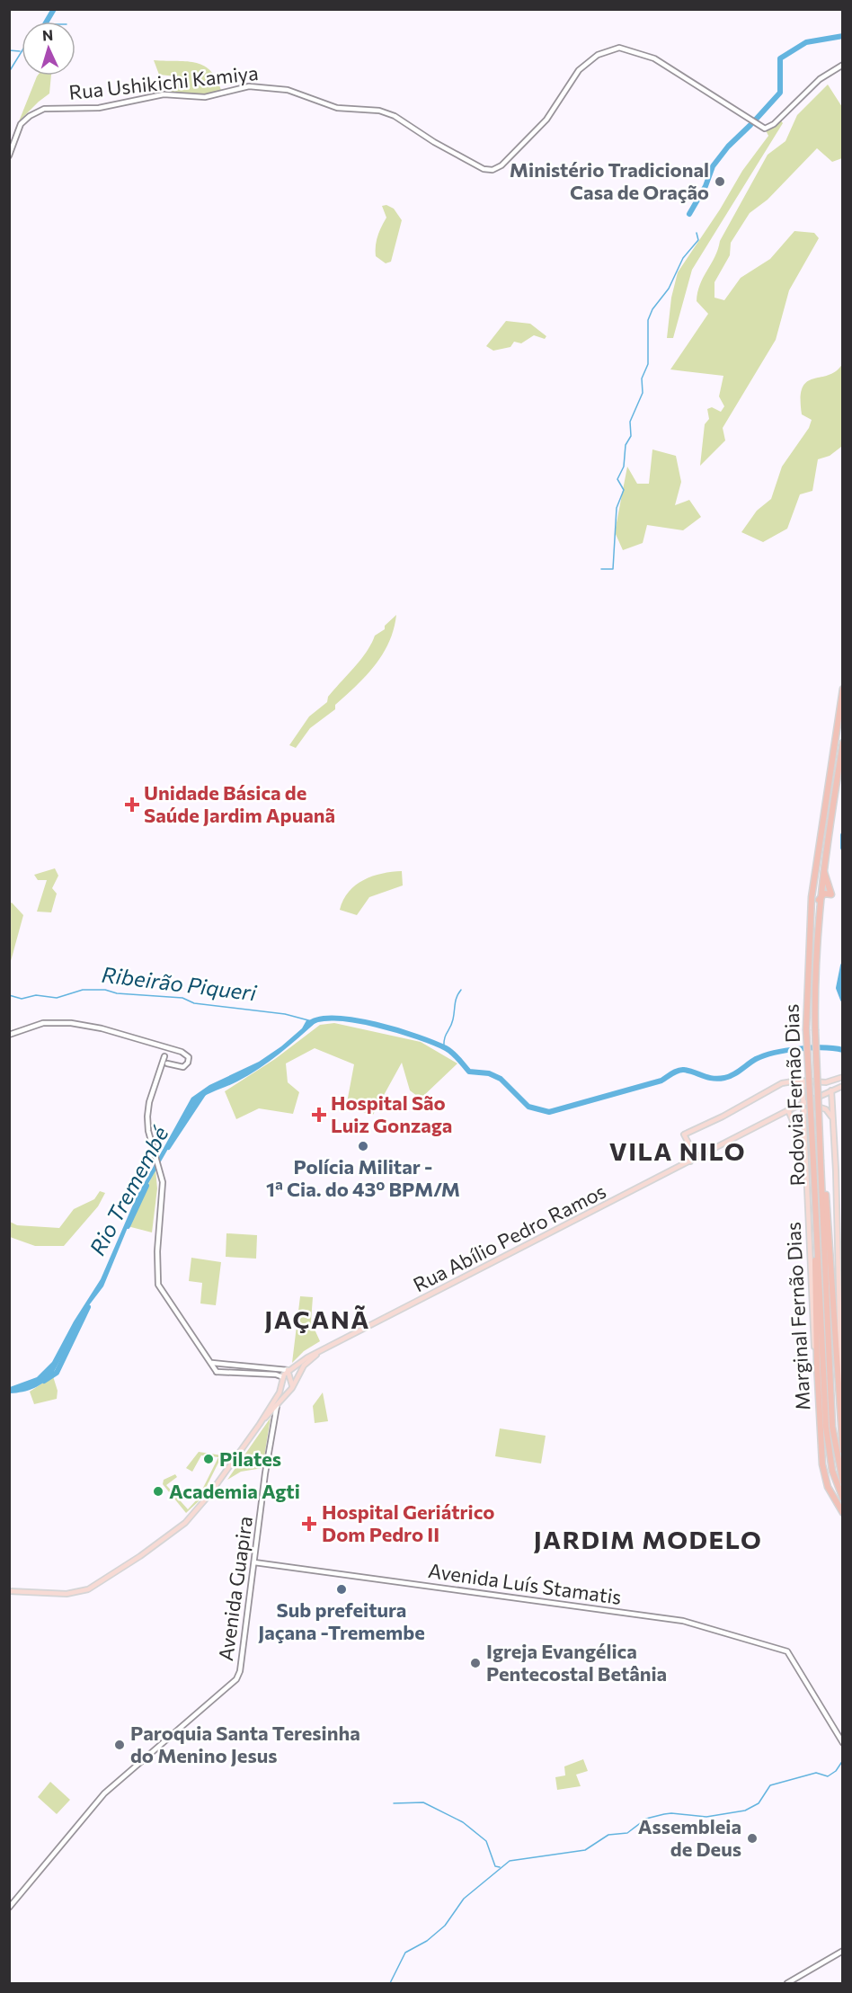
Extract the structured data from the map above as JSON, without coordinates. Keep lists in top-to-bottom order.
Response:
{
  "streets": {
    "highway": ["Rodovia Fernão Dias", "Marginal Fernão Dias"],
    "main road": [
      "Rua Ushikichi Kamiya",
      "Rua Abílio Pedro Ramos",
      "Avenida Luís Stamatis",
      "Avenida Guapira"
    ]
  },
  "crossings": [
    ["Rodovia Fernão Dias", "Marginal Fernão Dias"],
    ["Rua Abílio Pedro Ramos", "Marginal Fernão Dias"],
    ["Avenida Luís Stamatis", "Avenida Guapira"]
  ],
  "districts": ["VILA NILO", "JAÇANÃ", "JARDIM MODELO"],
  "water": ["Ribeirão Piqueri", "Rio Tremembé"],
  "places": {
    "other": [
      "Ministério Tradicional Casa de Oração",
      "Polícia Militar - 1ª Cia. do 43º BPM/M",
      "Pilates",
      "Academia Agti",
      "Sub prefeitura Jaçana -Tremembe",
      "Igreja Evangélica Pentecostal Betânia",
      "Paroquia Santa Teresinha do Menino Jesus",
      "Assembleia de Deus"
    ],
    "health": ["Unidade Básica de Saúde Jardim Apuanã", "Hospital São Luiz Gonzaga", "Hospital Geriátrico Dom Pedro II"]
  },
  "north": "top"
}
